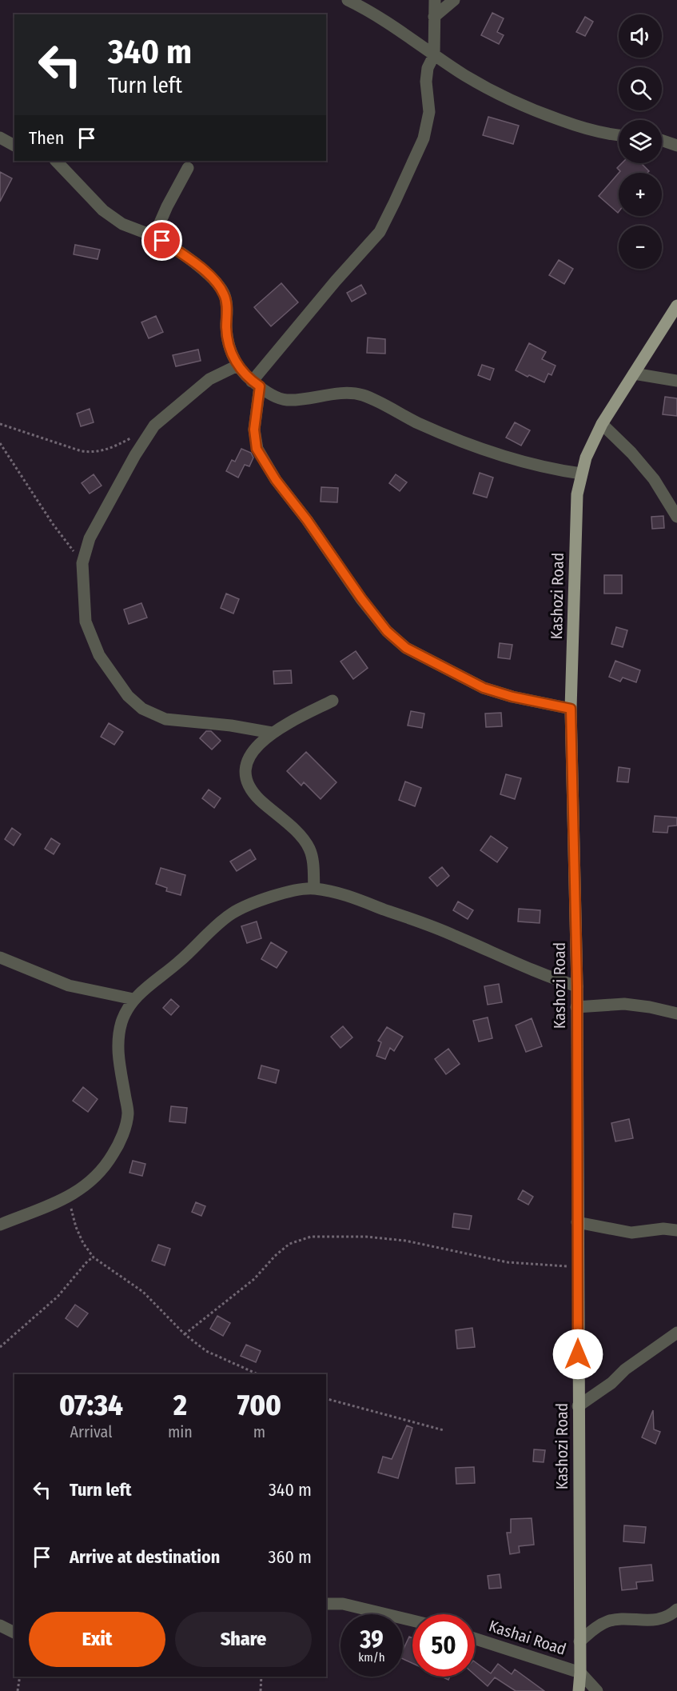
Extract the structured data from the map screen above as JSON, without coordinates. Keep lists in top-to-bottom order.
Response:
{
  "streets": {
    "main road": ["Kashozi Road"],
    "street": ["Kashai Road"]
  },
  "crossings": [
    ["Kashozi Road", "Kashai Road"]
  ],
  "page": {
    "map_buttons": ["+", "−"],
    "turn": ["340 m", "Turn left"],
    "then": "Then",
    "eta": [
      "07:34",
      "Arrival",
      "2",
      "min",
      "700",
      "m"
    ],
    "list": [
      {
        "name": "Turn left",
        "value": "340 m"
      },
      {
        "name": "Arrive at destination",
        "value": "360 m"
      }
    ],
    "buttons": ["Exit", "Share"],
    "speed": "39 km/h",
    "limit": "50"
  }
}
